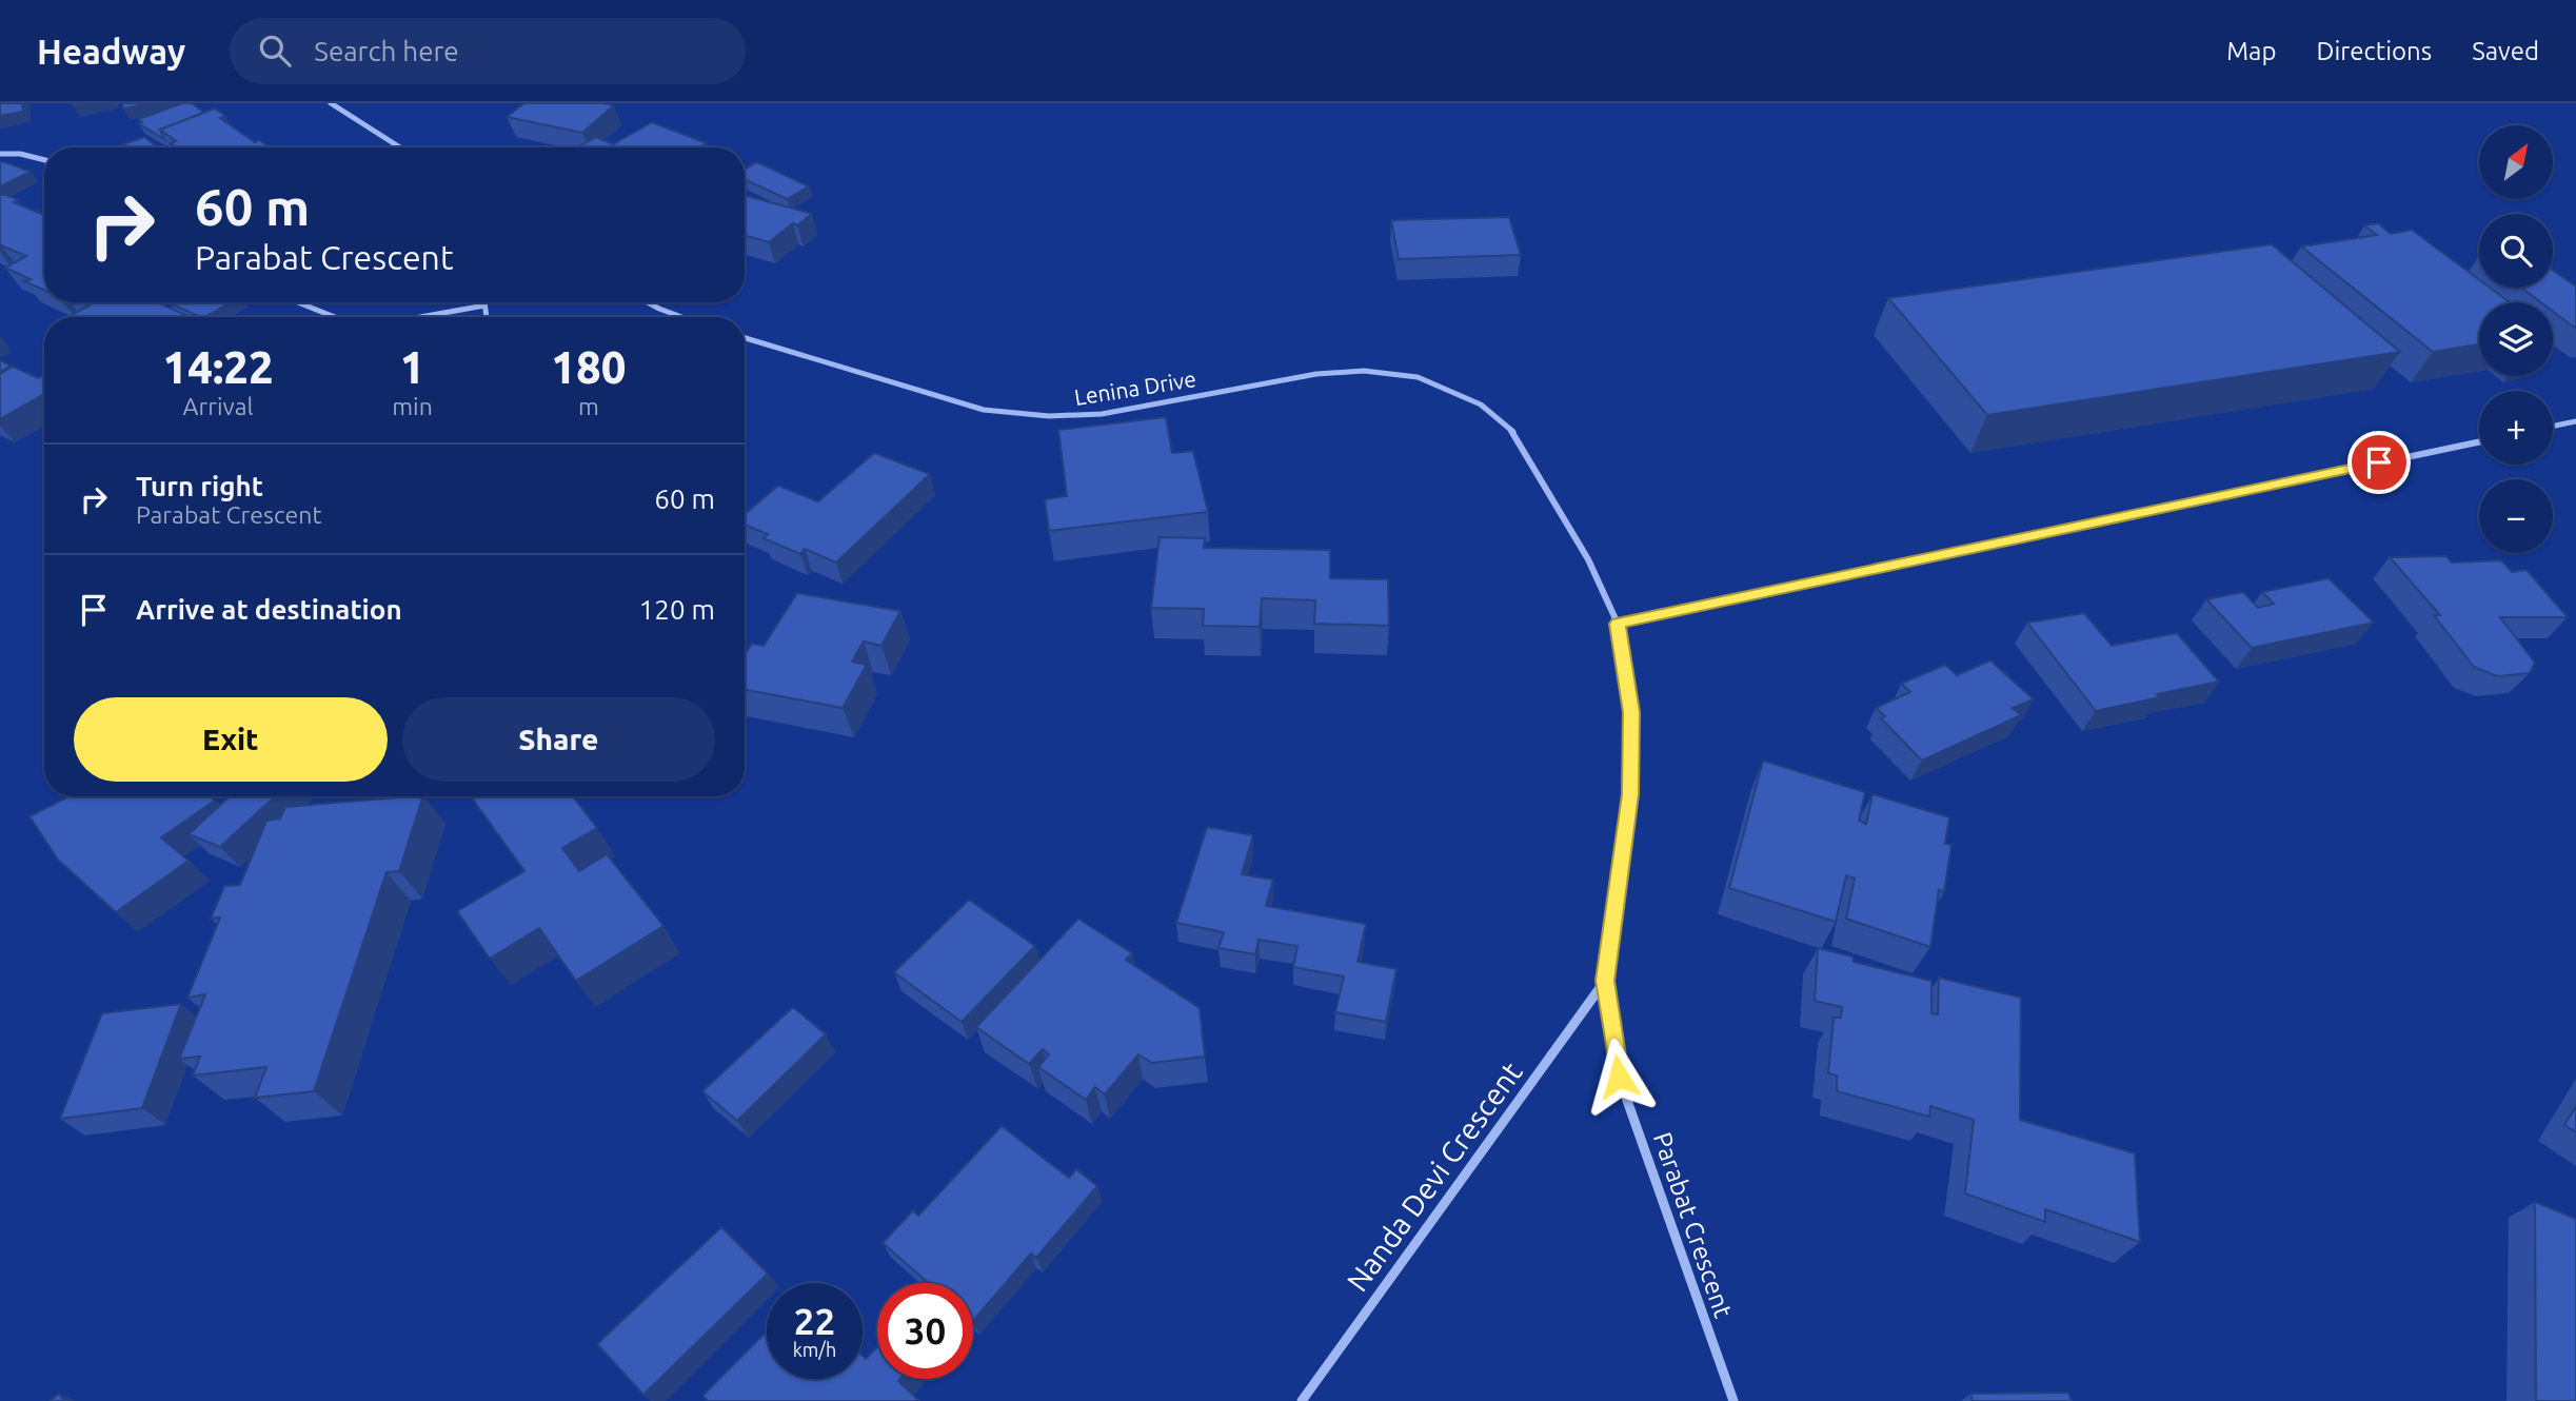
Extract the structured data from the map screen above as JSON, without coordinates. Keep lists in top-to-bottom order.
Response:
{
  "streets": {
    "street": ["Lenina Drive", "Nanda Devi Crescent", "Parabat Crescent"]
  },
  "crossings": [
    ["Lenina Drive", "Parabat Crescent"],
    ["Nanda Devi Crescent", "Parabat Crescent"]
  ],
  "north": "top right",
  "page": {
    "header": "Headway",
    "search": "Search here",
    "nav": ["Map", "Directions", "Saved"],
    "map_buttons": ["+", "−"],
    "turn": ["60 m", "Parabat Crescent"],
    "eta": [
      "14:22",
      "Arrival",
      "1",
      "min",
      "180",
      "m"
    ],
    "list": [
      {
        "name": "Turn right",
        "note": "Parabat Crescent",
        "value": "60 m"
      },
      {
        "name": "Arrive at destination",
        "value": "120 m"
      }
    ],
    "buttons": ["Exit", "Share"],
    "speed": "22 km/h",
    "limit": "30"
  }
}
